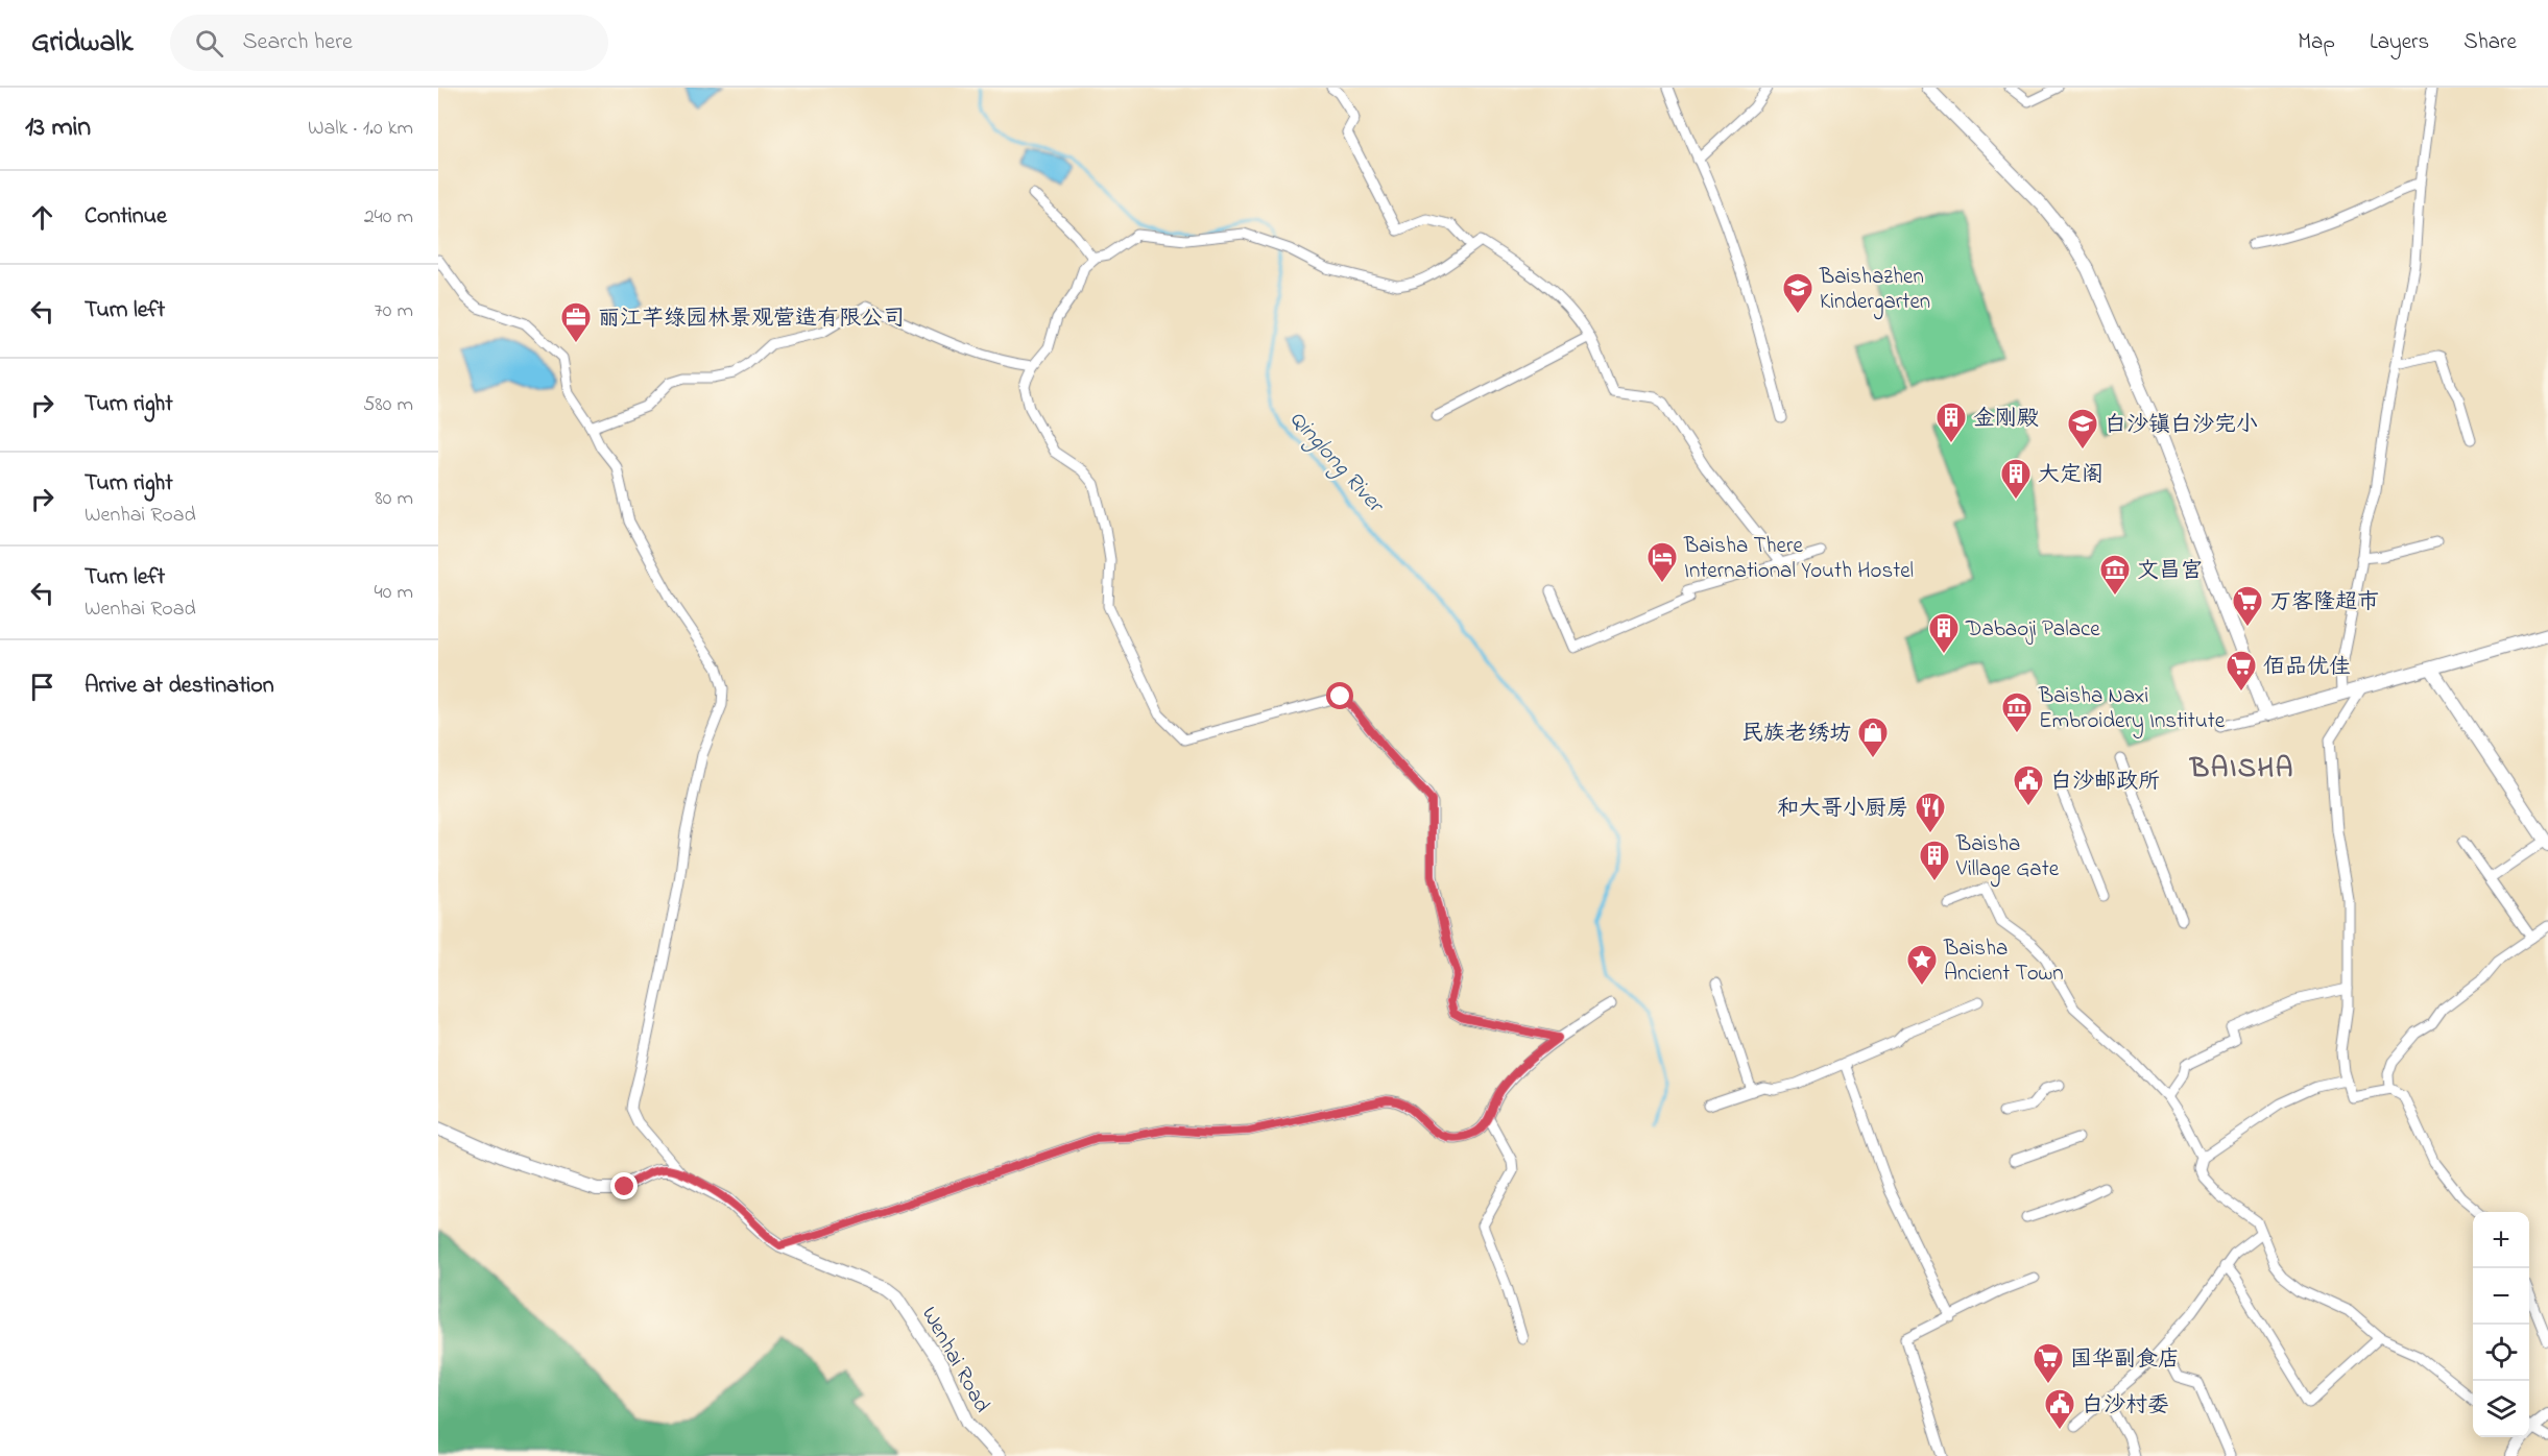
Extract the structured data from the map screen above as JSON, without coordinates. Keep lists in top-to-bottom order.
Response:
{
  "streets": {
    "main road": ["Wenhai Road"]
  },
  "districts": ["BAISHA"],
  "water": ["Qinglong River"],
  "places": {
    "school or university": ["Baishazhen Kindergarten", "白沙镇白沙完小"],
    "office": ["丽江芊绿园林景观营造有限公司"],
    "building": [
      "金刚殿",
      "大定阁",
      "Dabaoji Palace",
      "Baisha Village Gate"
    ],
    "hotel": ["Baisha There International Youth Hostel"],
    "museum": ["文昌宫", "Baisha Naxi Embroidery Institute"],
    "supermarket": ["万客隆超市", "佰品优佳", "国华副食店"],
    "shop": ["民族老绣坊"],
    "public building": ["白沙邮政所", "白沙村委"],
    "restaurant": ["和大哥小厨房"],
    "place": ["Baisha Ancient Town"]
  },
  "page": {
    "header": "Gridwalk",
    "search": "Search here",
    "nav": ["Map", "Layers", "Share"],
    "heading": ["13 min", "Walk · 1.0 km"],
    "list": [
      ["Continue", "240 m"],
      ["Turn left", "70 m"],
      ["Turn right", "580 m"],
      ["Turn right", "Wenhai Road", "80 m"],
      ["Turn left", "Wenhai Road", "40 m"],
      "Arrive at destination"
    ],
    "map_buttons": ["+", "−"]
  }
}
